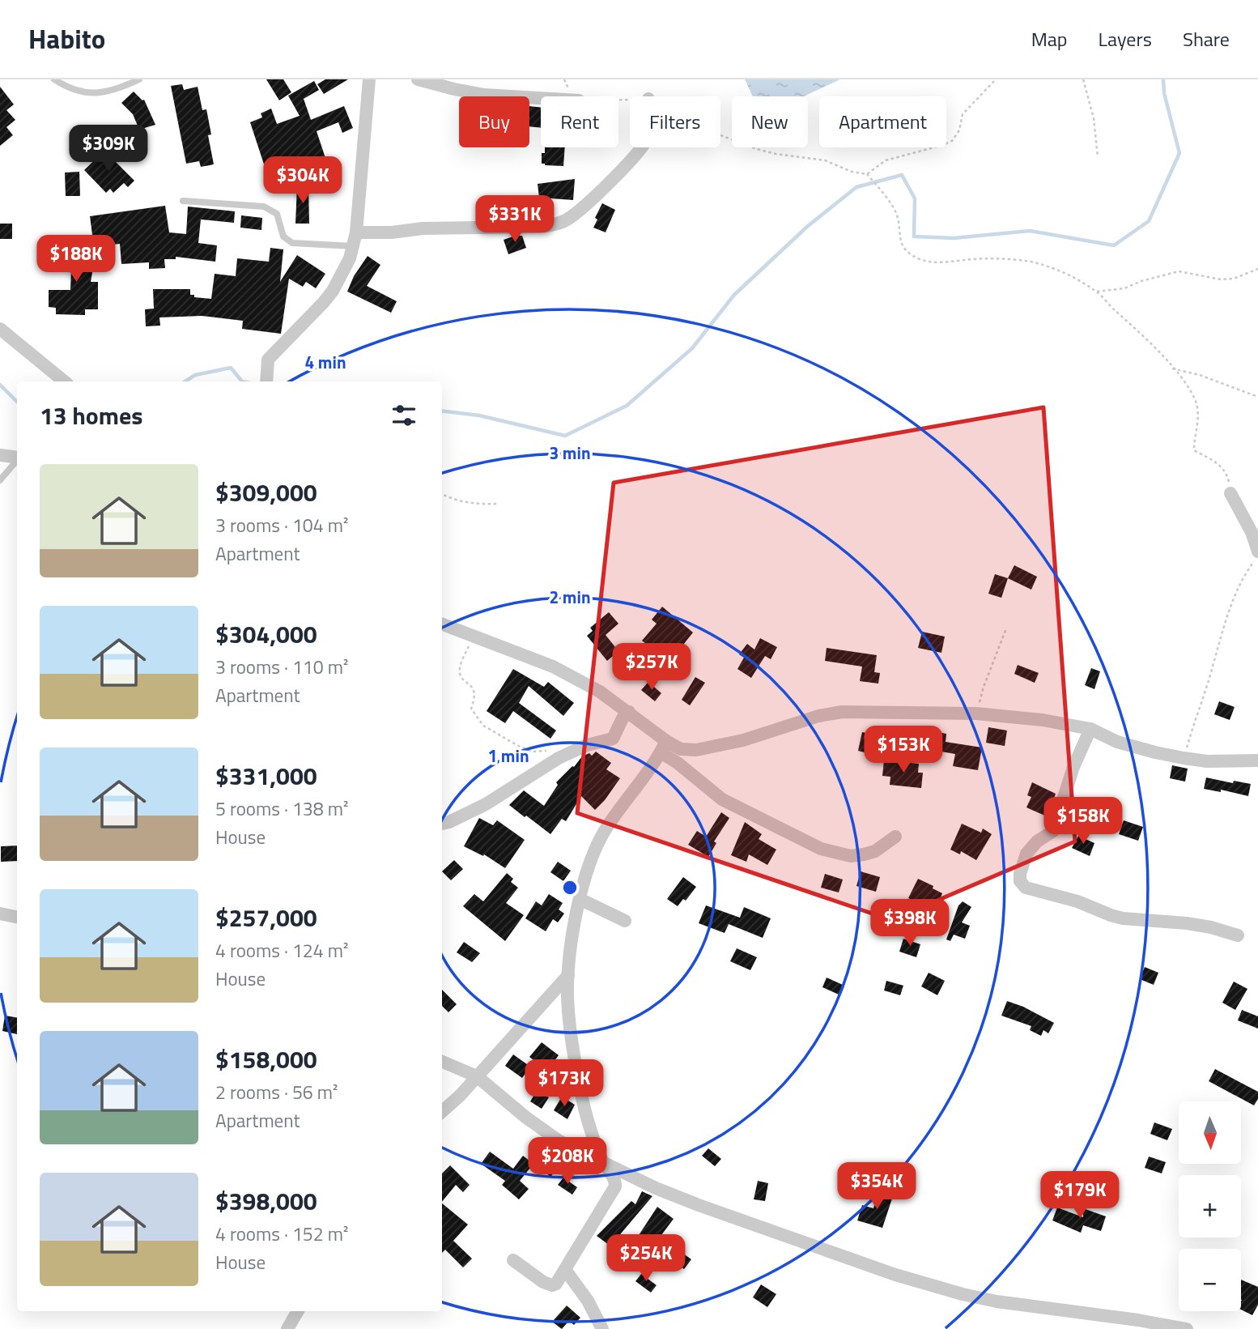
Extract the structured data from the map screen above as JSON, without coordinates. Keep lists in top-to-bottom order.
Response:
{
  "north": "bottom",
  "page": {
    "header": "Habito",
    "nav": ["Map", "Layers", "Share"],
    "chip": [
      "Buy",
      "Rent",
      "Filters",
      "New",
      "Apartment"
    ],
    "price": [
      "$309K",
      "$304K",
      "$331K",
      "$188K",
      "$257K",
      "$153K",
      "$158K",
      "$398K",
      "$173K",
      "$208K",
      "$354K",
      "$179K",
      "$254K"
    ],
    "heading": "13 homes",
    "list": [
      {
        "name": "$309,000",
        "note": "3 rooms · 104 m² · Apartment"
      },
      {
        "name": "$304,000",
        "note": "3 rooms · 110 m² · Apartment"
      },
      {
        "name": "$331,000",
        "note": "5 rooms · 138 m² · House"
      },
      {
        "name": "$257,000",
        "note": "4 rooms · 124 m² · House"
      },
      {
        "name": "$158,000",
        "note": "2 rooms · 56 m² · Apartment"
      },
      {
        "name": "$398,000",
        "note": "4 rooms · 152 m² · House"
      }
    ],
    "map_buttons": ["+", "−"]
  },
  "rings": [
    "4 min",
    "3 min",
    "2 min",
    "1 min"
  ]
}
